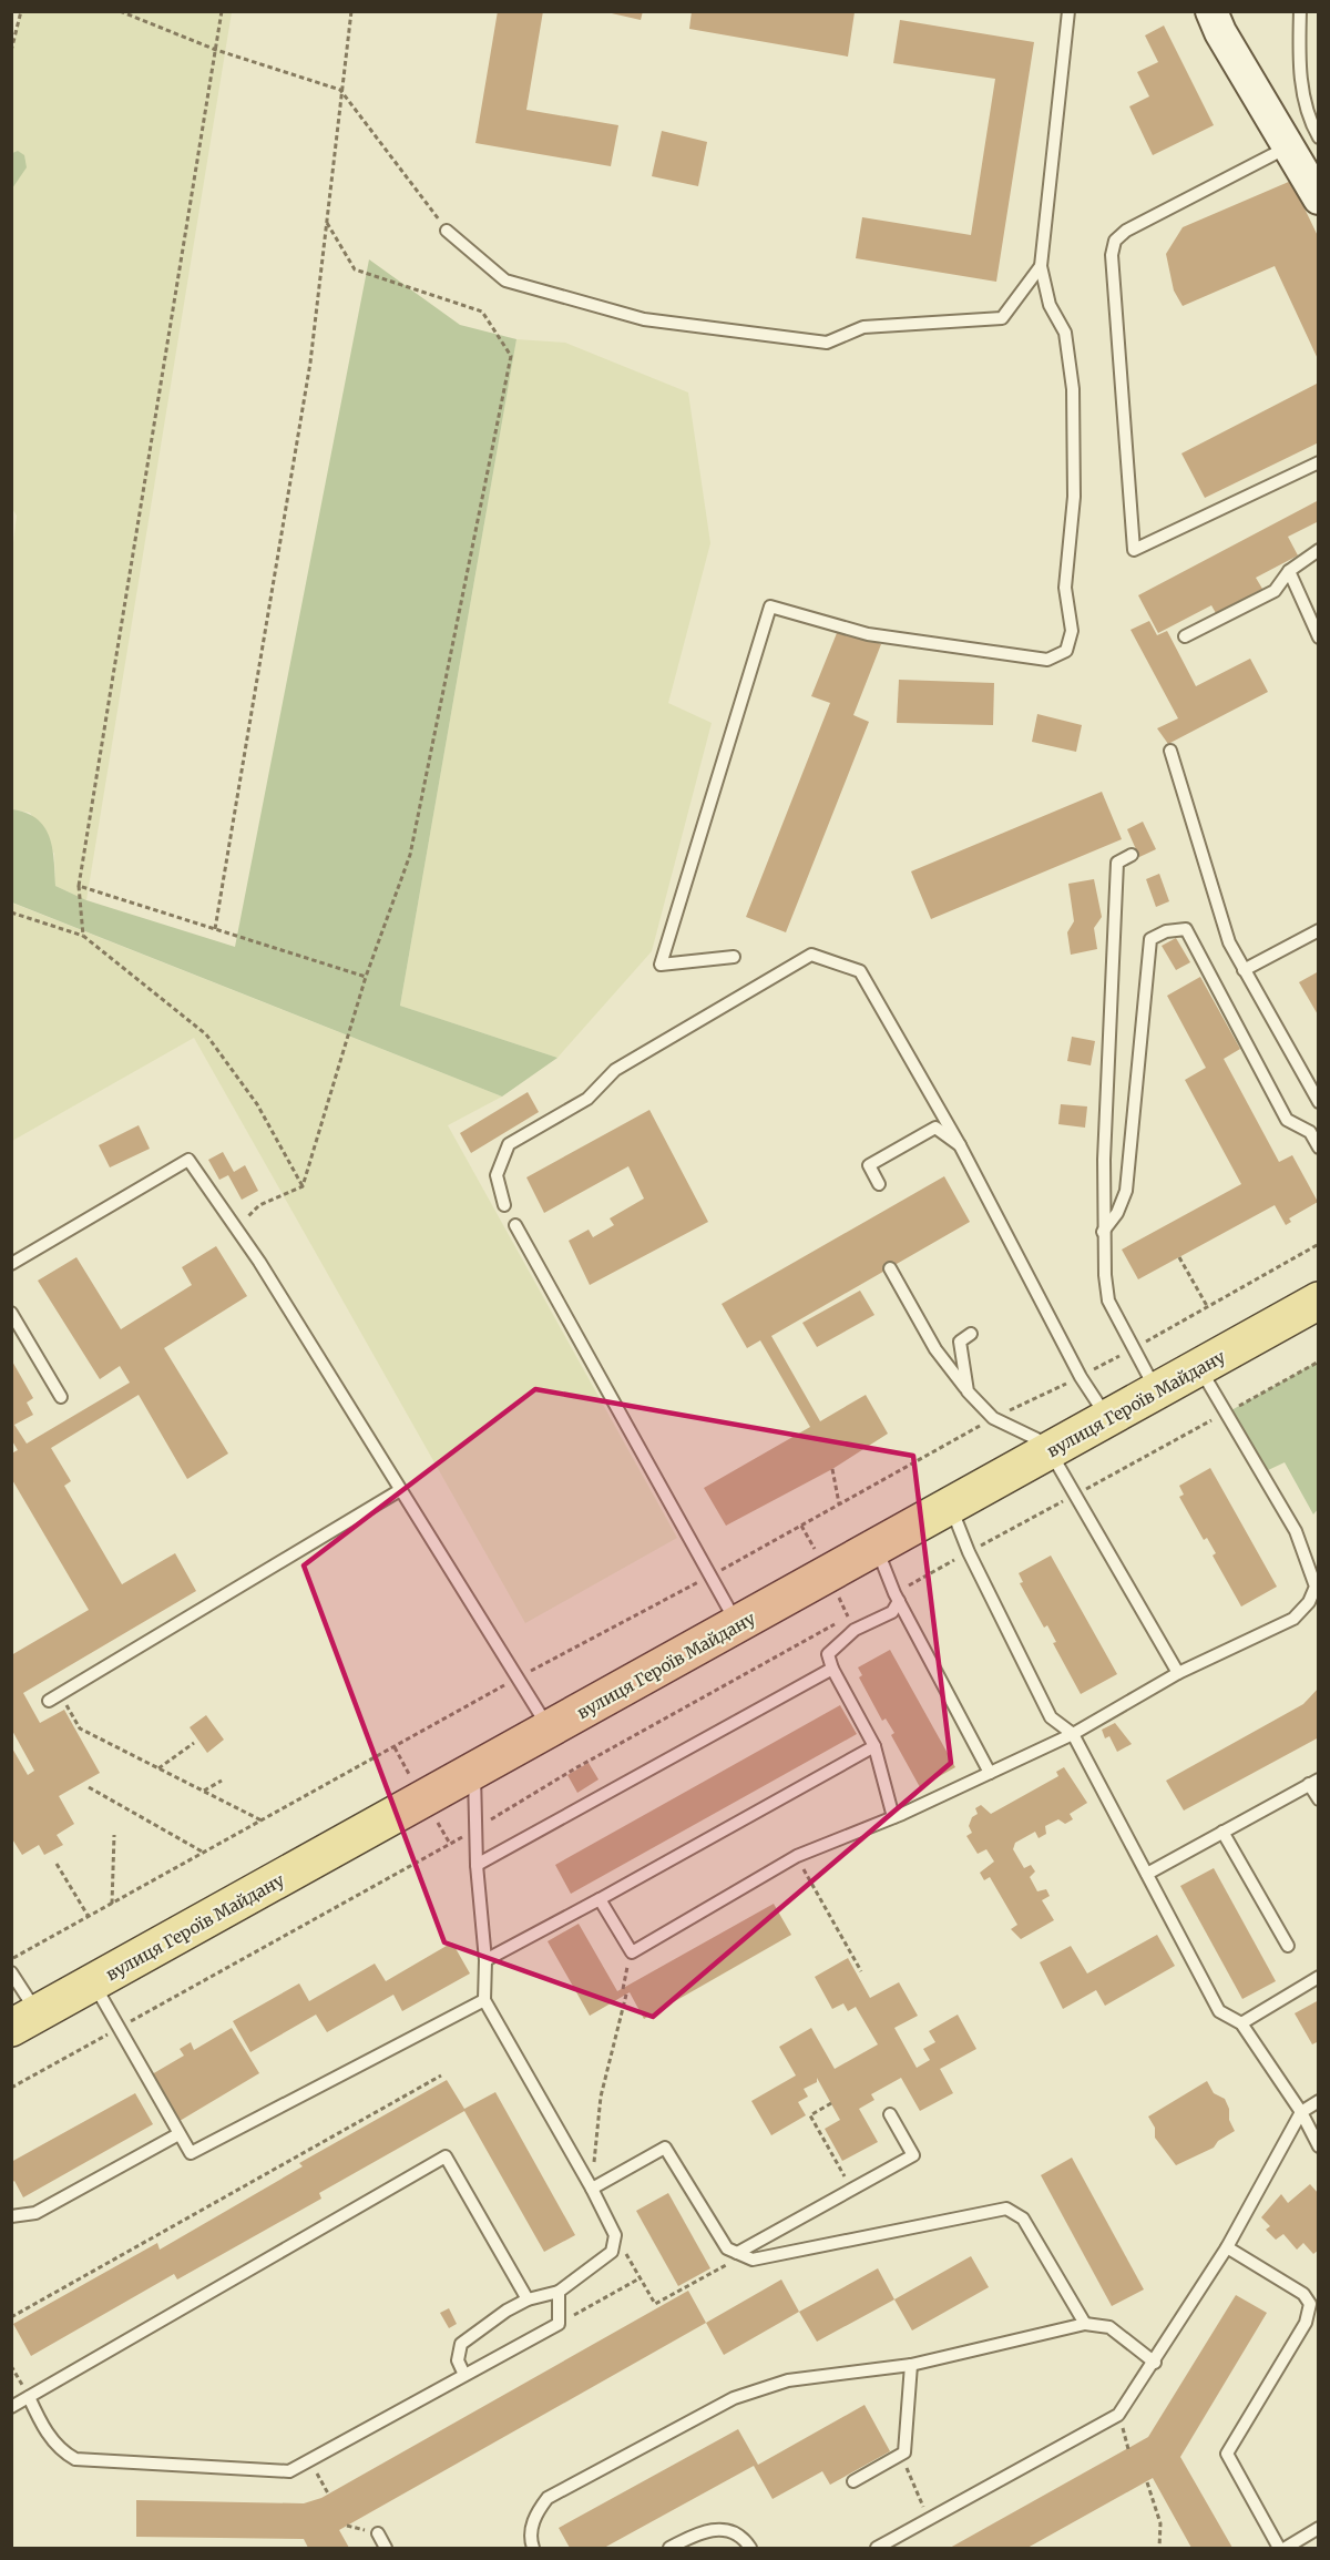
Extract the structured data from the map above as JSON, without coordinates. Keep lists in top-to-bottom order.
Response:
{
  "streets": {
    "main road": ["вулиця Героїв Майдану"]
  }
}
